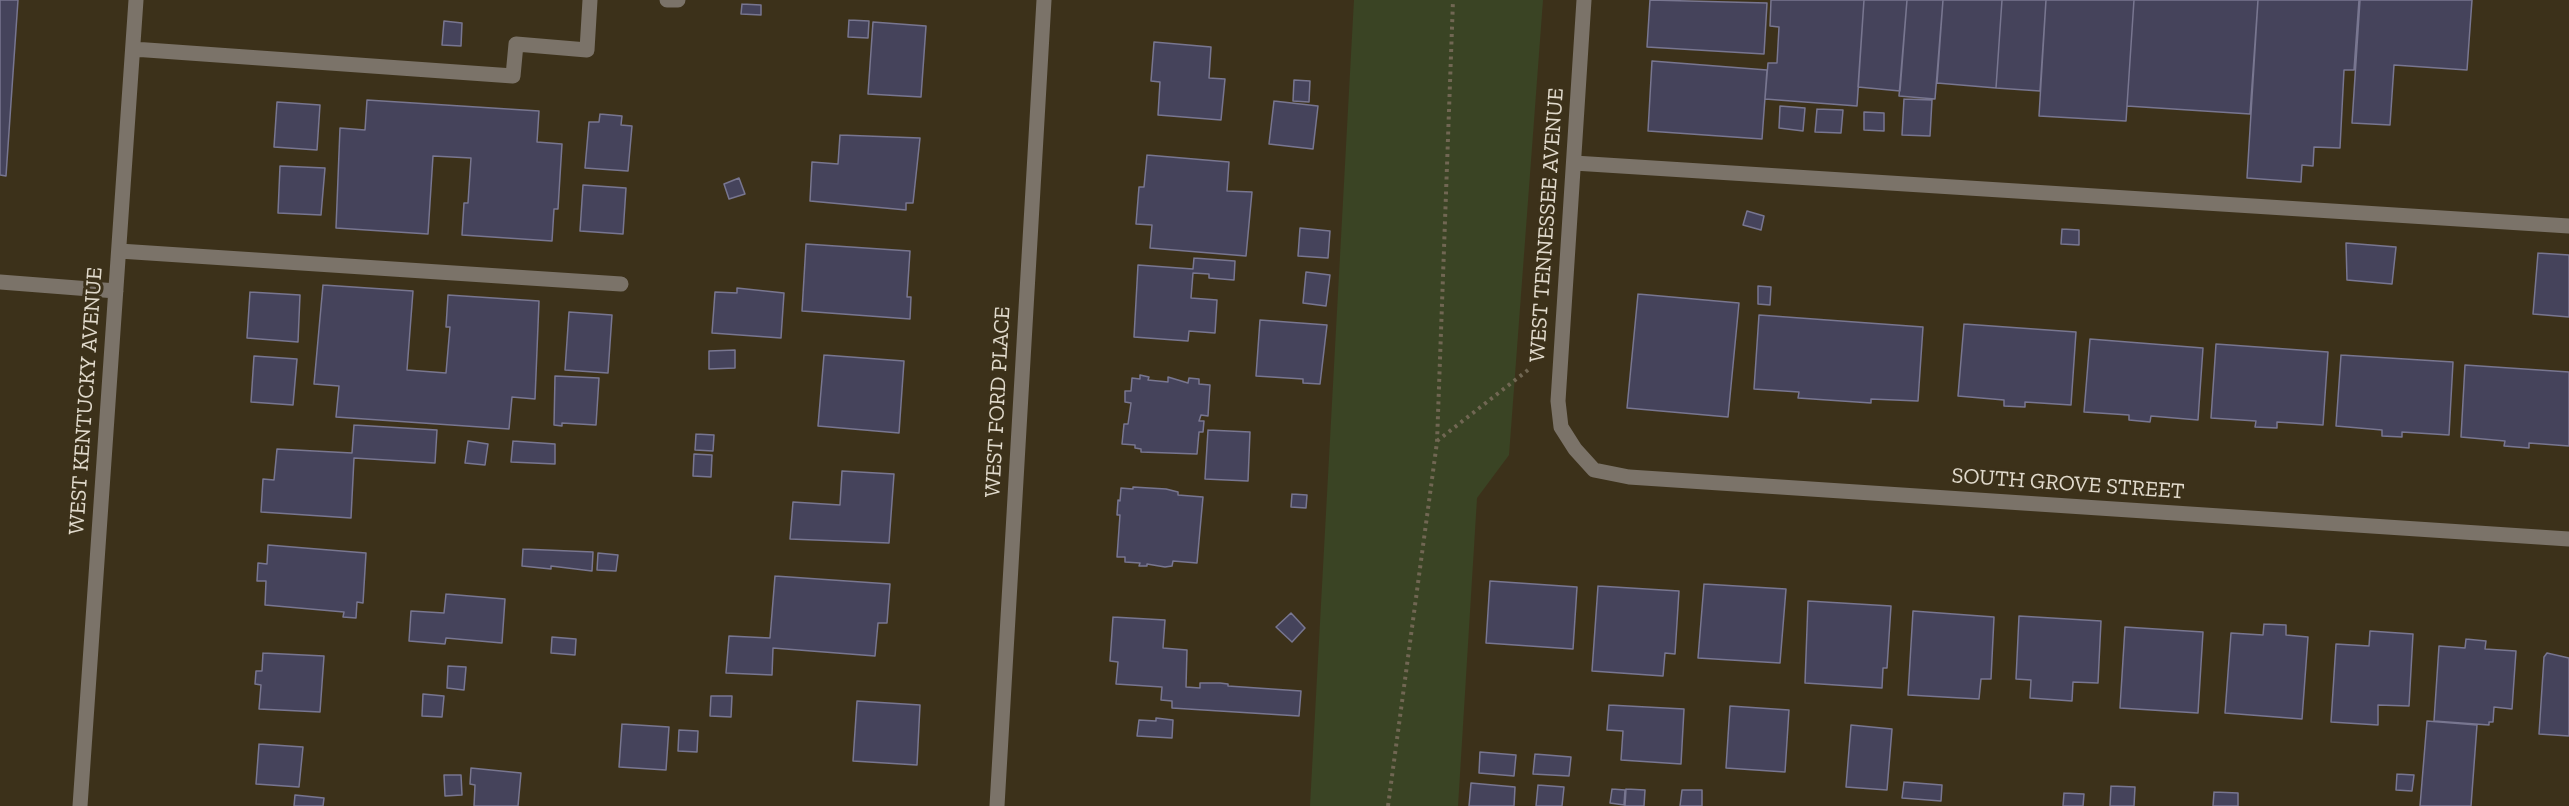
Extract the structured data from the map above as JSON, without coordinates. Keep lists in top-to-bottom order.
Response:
{
  "streets": {
    "street": [
      "WEST TENNESSEE AVENUE",
      "WEST KENTUCKY AVENUE",
      "WEST FORD PLACE",
      "SOUTH GROVE STREET"
    ]
  },
  "crossings": [
    ["WEST TENNESSEE AVENUE", "SOUTH GROVE STREET"]
  ]
}
